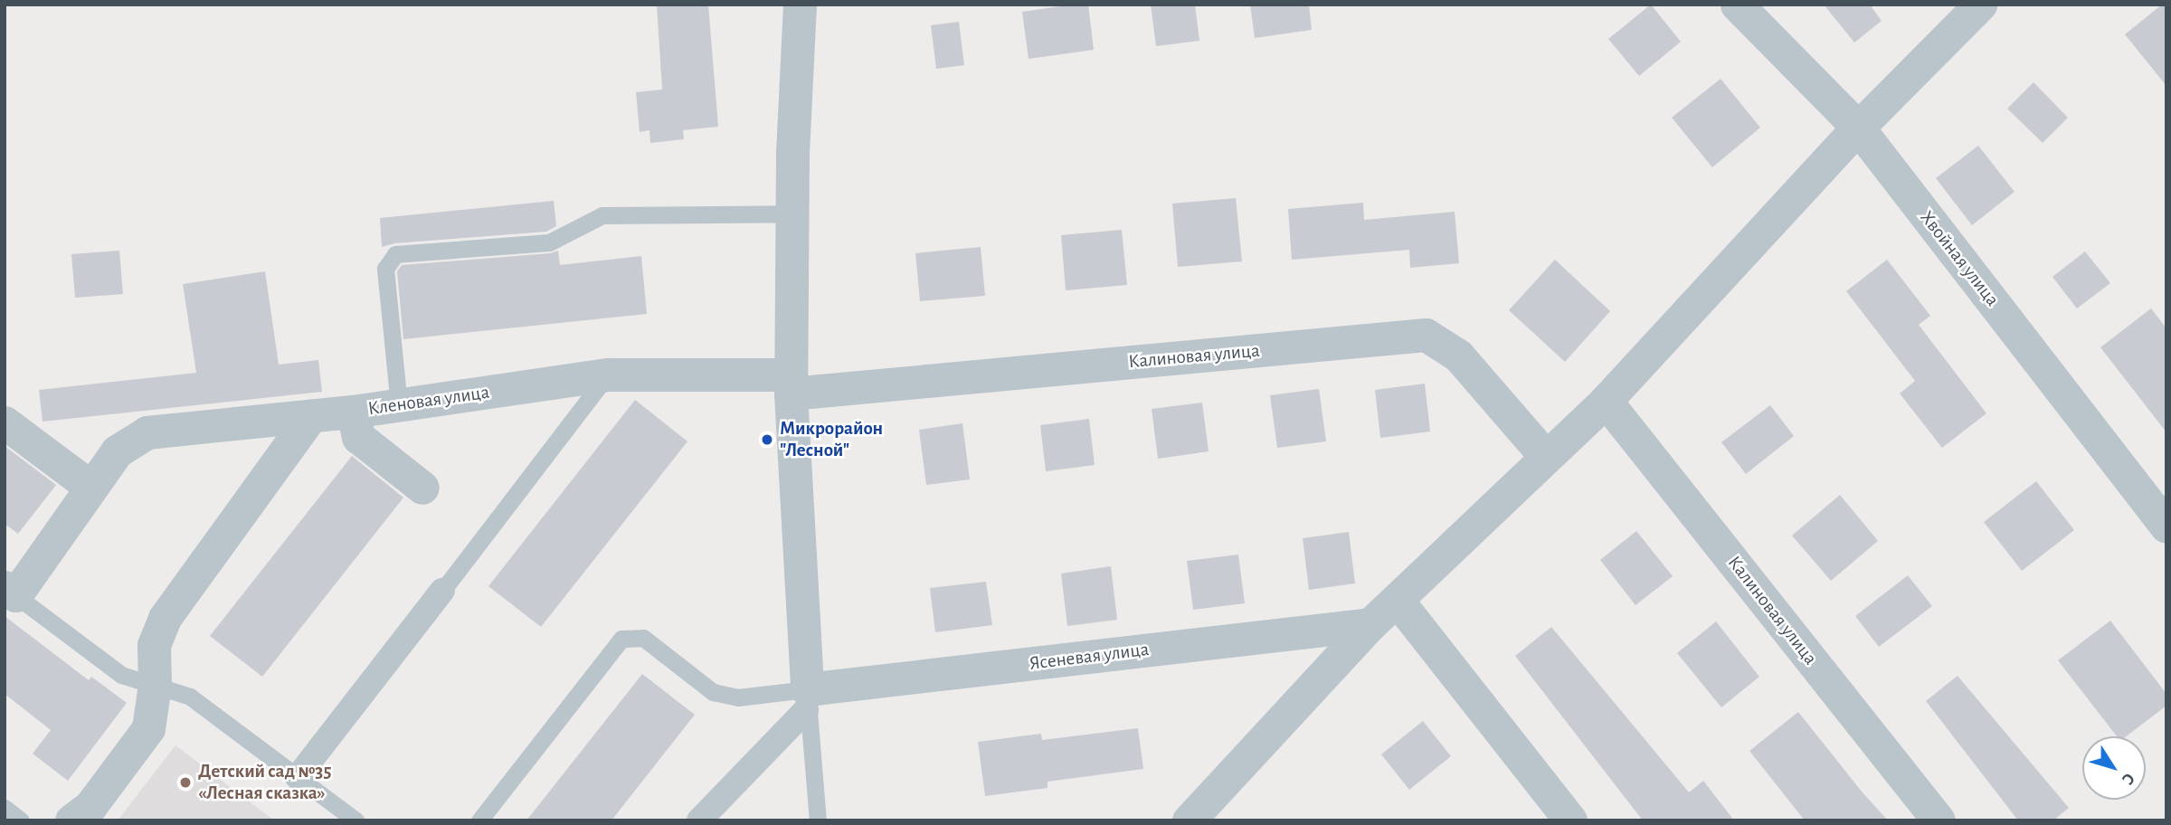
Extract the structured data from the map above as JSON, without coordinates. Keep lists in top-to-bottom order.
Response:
{
  "streets": {
    "street": [
      "Хвойная улица",
      "Калиновая улица",
      "Кленовая улица",
      "Ясеневая улица"
    ]
  },
  "crossings": [
    ["Калиновая улица", "Кленовая улица"]
  ],
  "places": ["Микрорайон \"Лесной\"", "Детский сад №35 «Лесная сказка»"],
  "north": "bottom right"
}
